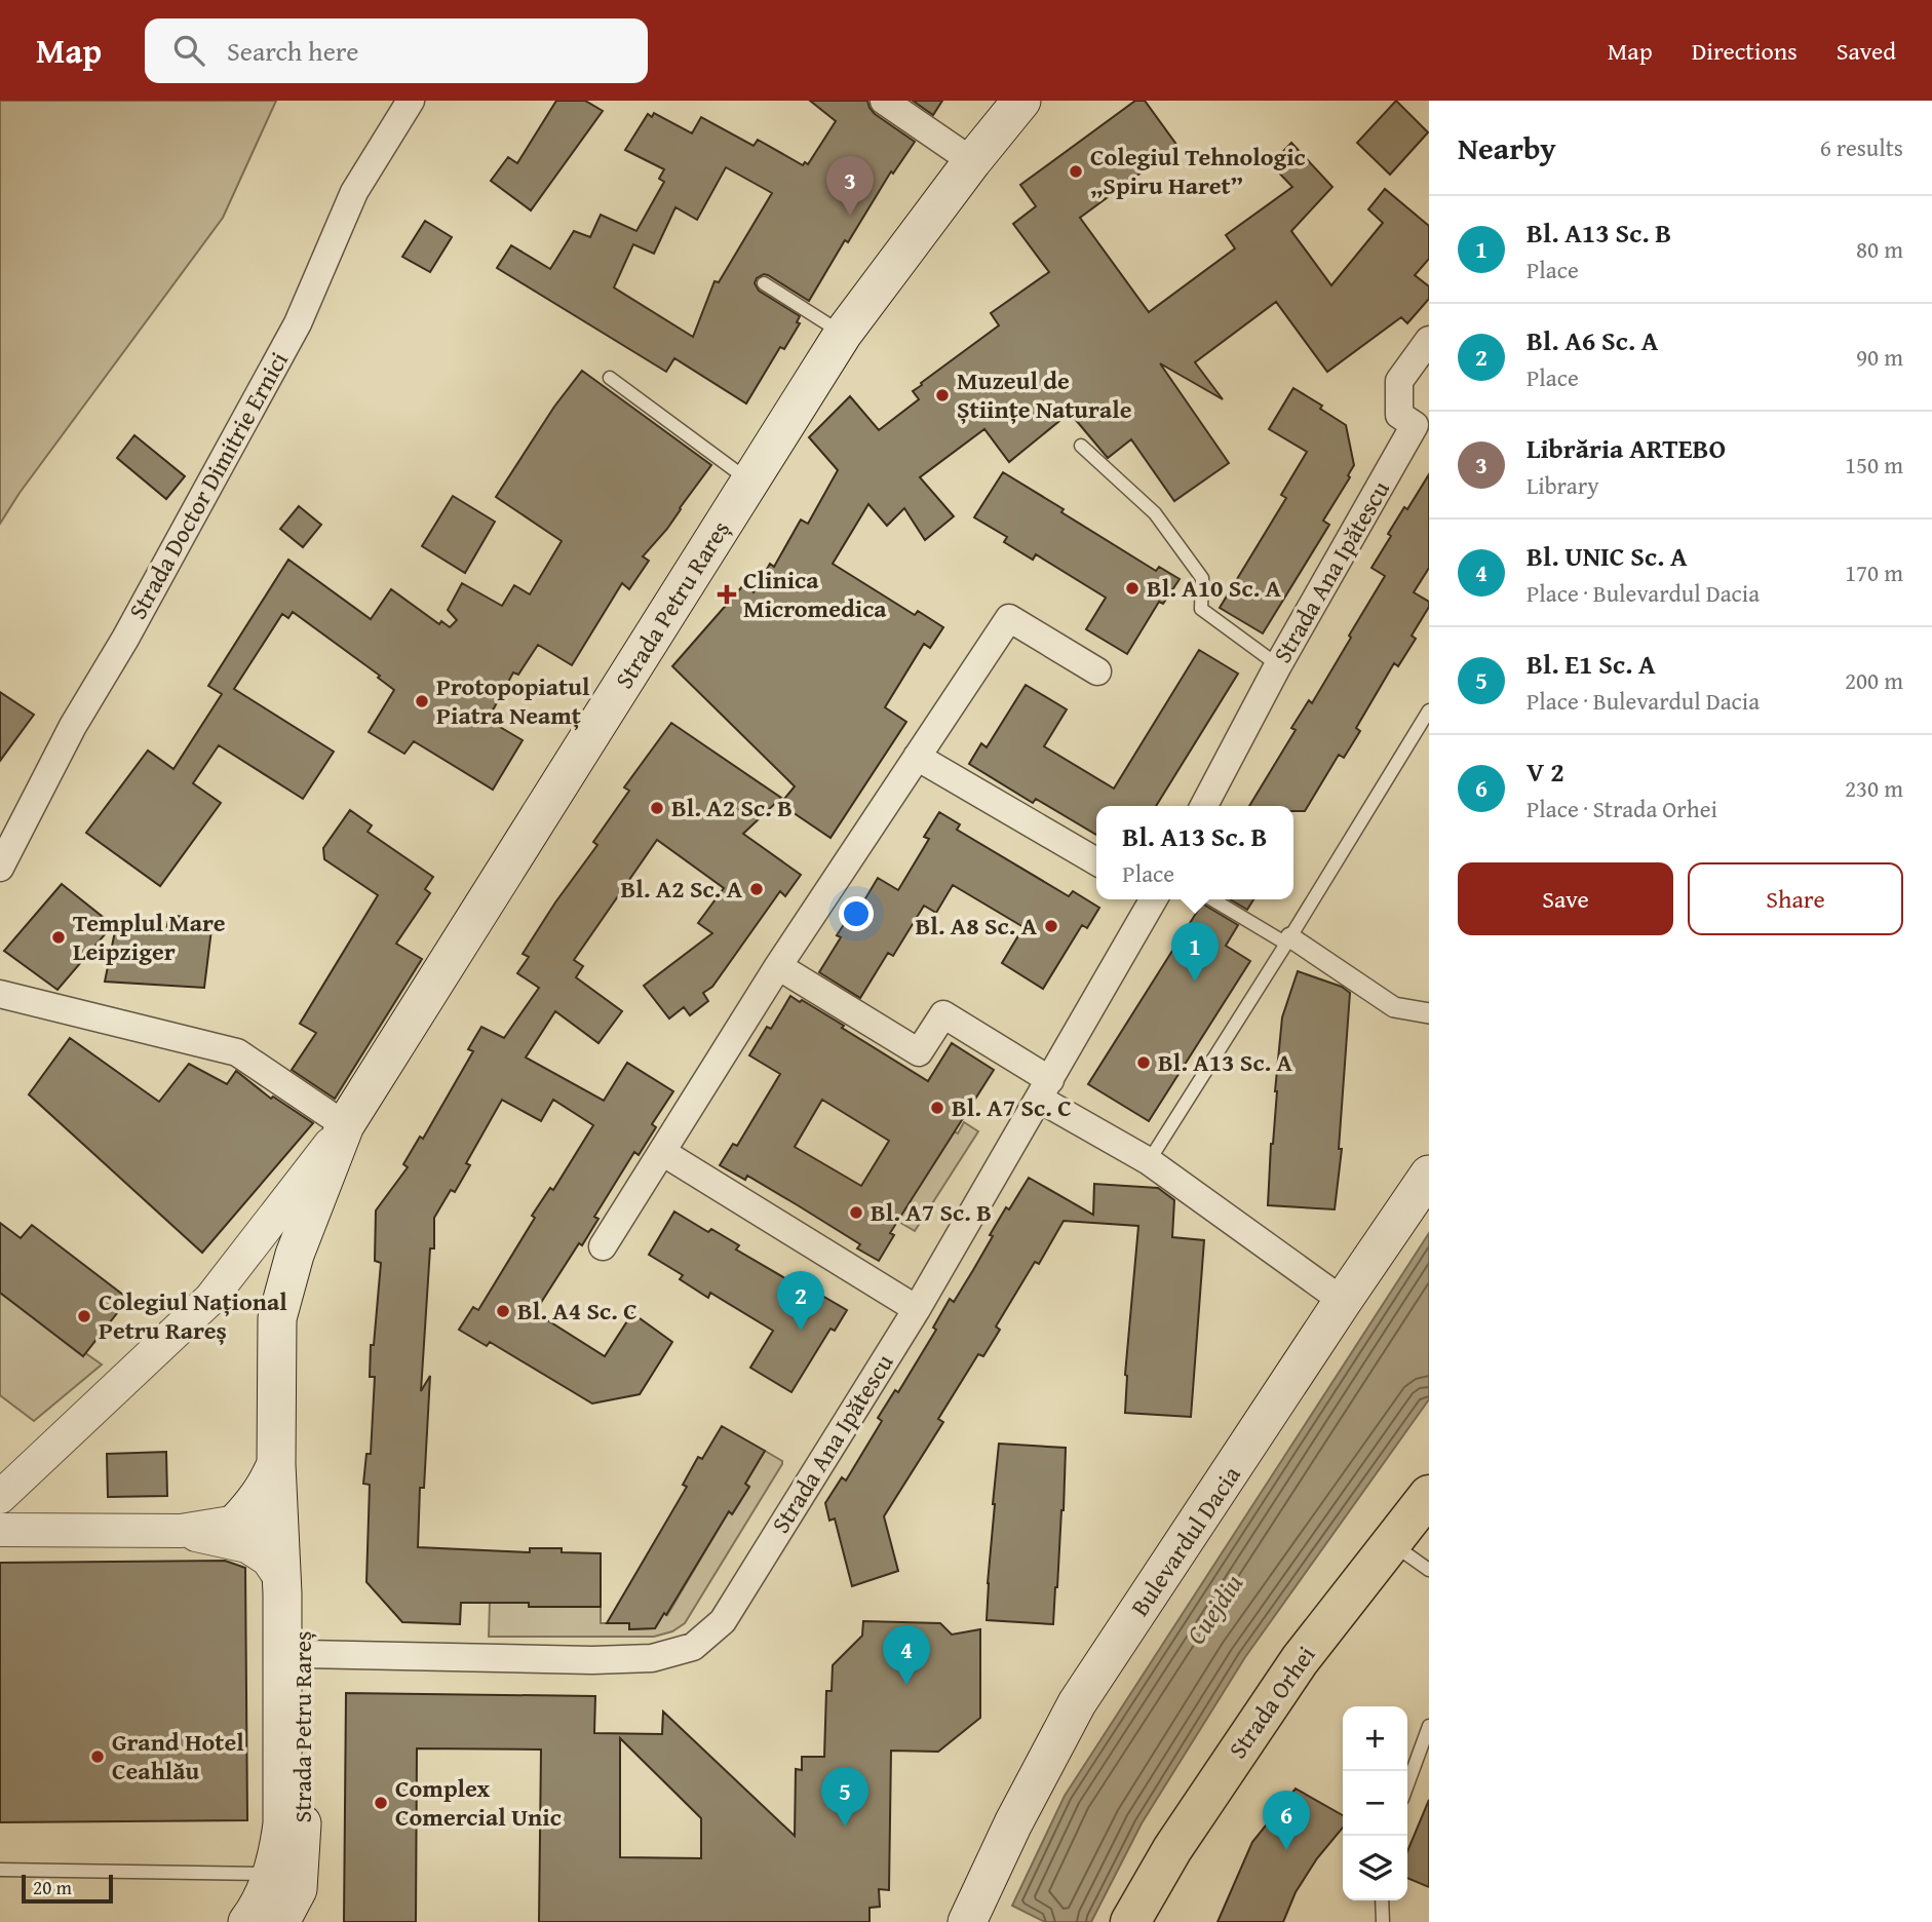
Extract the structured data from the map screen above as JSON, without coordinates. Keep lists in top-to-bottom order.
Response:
{
  "streets": {
    "main road": ["Strada Petru Rareș", "Bulevardul Dacia", "Strada Orhei"],
    "street": ["Strada Doctor Dimitrie Ernici", "Strada Ana Ipătescu"]
  },
  "crossings": [
    ["Strada Ana Ipătescu", "Strada Petru Rareș"]
  ],
  "water": ["Cuejdiu"],
  "places": {
    "other": [
      "Colegiul Tehnologic „Spiru Haret”",
      "Muzeul de Științe Naturale",
      "Bl. A10 Sc. A",
      "Protopopiatul Piatra Neamț",
      "Bl. A2 Sc. B",
      "Bl. A2 Sc. A",
      "Bl. A8 Sc. A",
      "Templul Mare Leipziger",
      "Bl. A13 Sc. A",
      "Bl. A7 Sc. C",
      "Bl. A7 Sc. B",
      "Bl. A4 Sc. C",
      "Colegiul Național Petru Rareș",
      "Grand Hotel Ceahlău",
      "Complex Comercial Unic"
    ],
    "health": ["Clinica Micromedica"]
  },
  "scale_bar": "20 m",
  "page": {
    "header": "Map",
    "search": "Search here",
    "nav": ["Map", "Directions", "Saved"],
    "heading": ["Nearby", "6 results"],
    "pins": [
      "3",
      "1",
      "2",
      "4",
      "5",
      "6"
    ],
    "list": [
      {
        "mark": "1",
        "name": "Bl. A13 Sc. B",
        "note": "Place",
        "value": "80 m"
      },
      {
        "mark": "2",
        "name": "Bl. A6 Sc. A",
        "note": "Place",
        "value": "90 m"
      },
      {
        "mark": "3",
        "name": "Librăria ARTEBO",
        "note": "Library",
        "value": "150 m"
      },
      {
        "mark": "4",
        "name": "Bl. UNIC Sc. A",
        "note": "Place · Bulevardul Dacia",
        "value": "170 m"
      },
      {
        "mark": "5",
        "name": "Bl. E1 Sc. A",
        "note": "Place · Bulevardul Dacia",
        "value": "200 m"
      },
      {
        "mark": "6",
        "name": "V 2",
        "note": "Place · Strada Orhei",
        "value": "230 m"
      }
    ],
    "popup": ["Bl. A13 Sc. B", "Place"],
    "buttons": ["Save", "Share"],
    "map_buttons": ["+", "−"],
    "scale": "20 m"
  }
}
